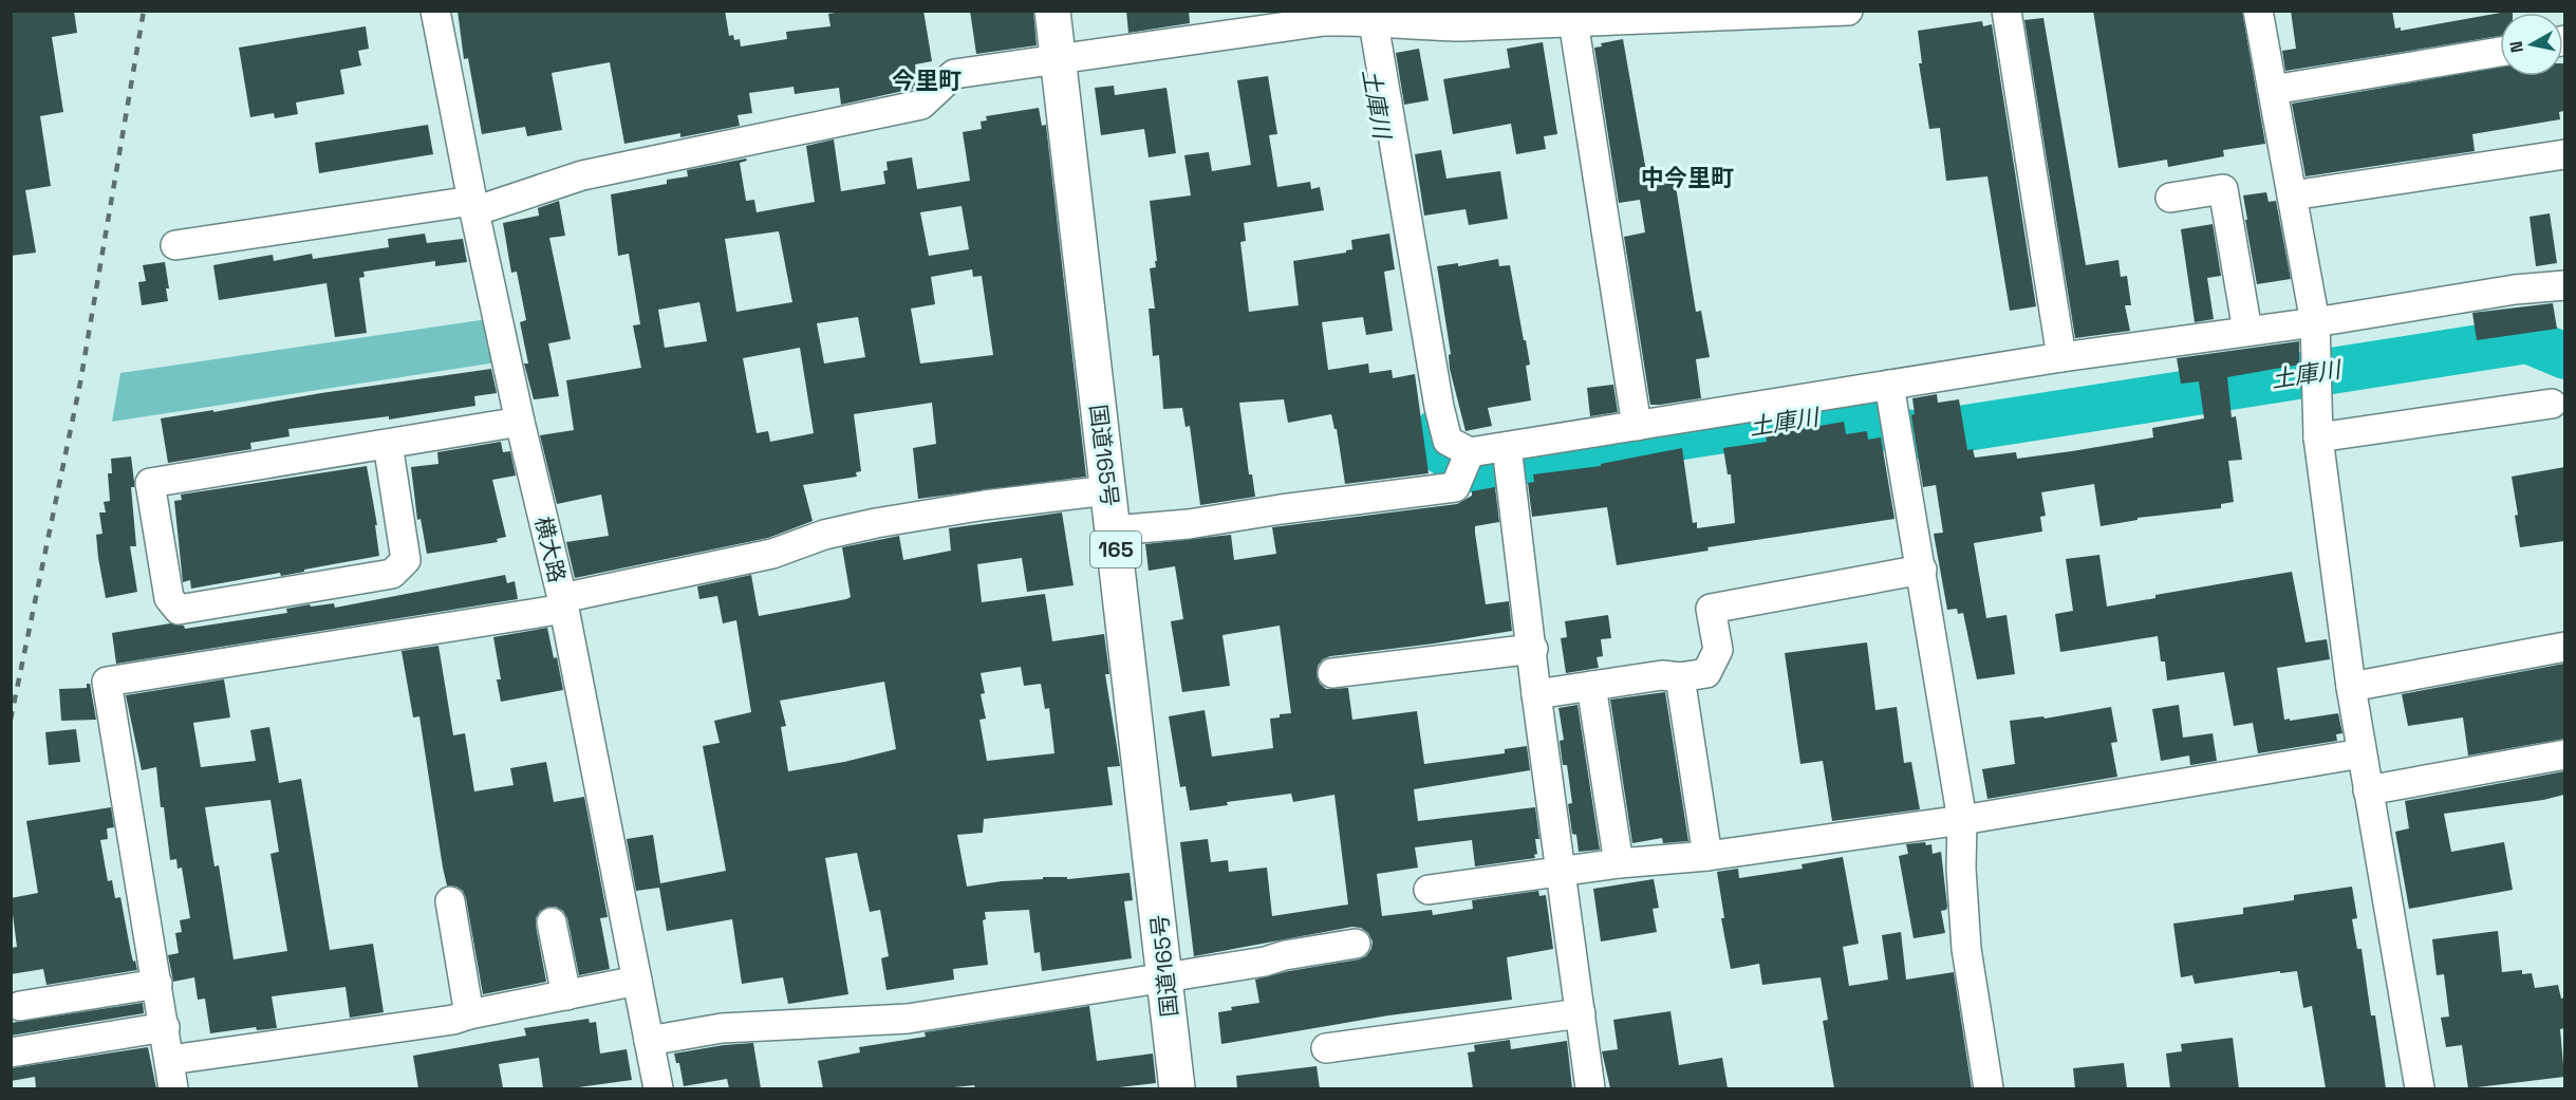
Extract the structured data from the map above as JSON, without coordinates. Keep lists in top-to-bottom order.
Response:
{
  "streets": {
    "highway": ["国道165号", "165"],
    "street": ["横大路"]
  },
  "districts": ["今里町", "中今里町"],
  "water": ["土庫川"],
  "north": "left"
}
